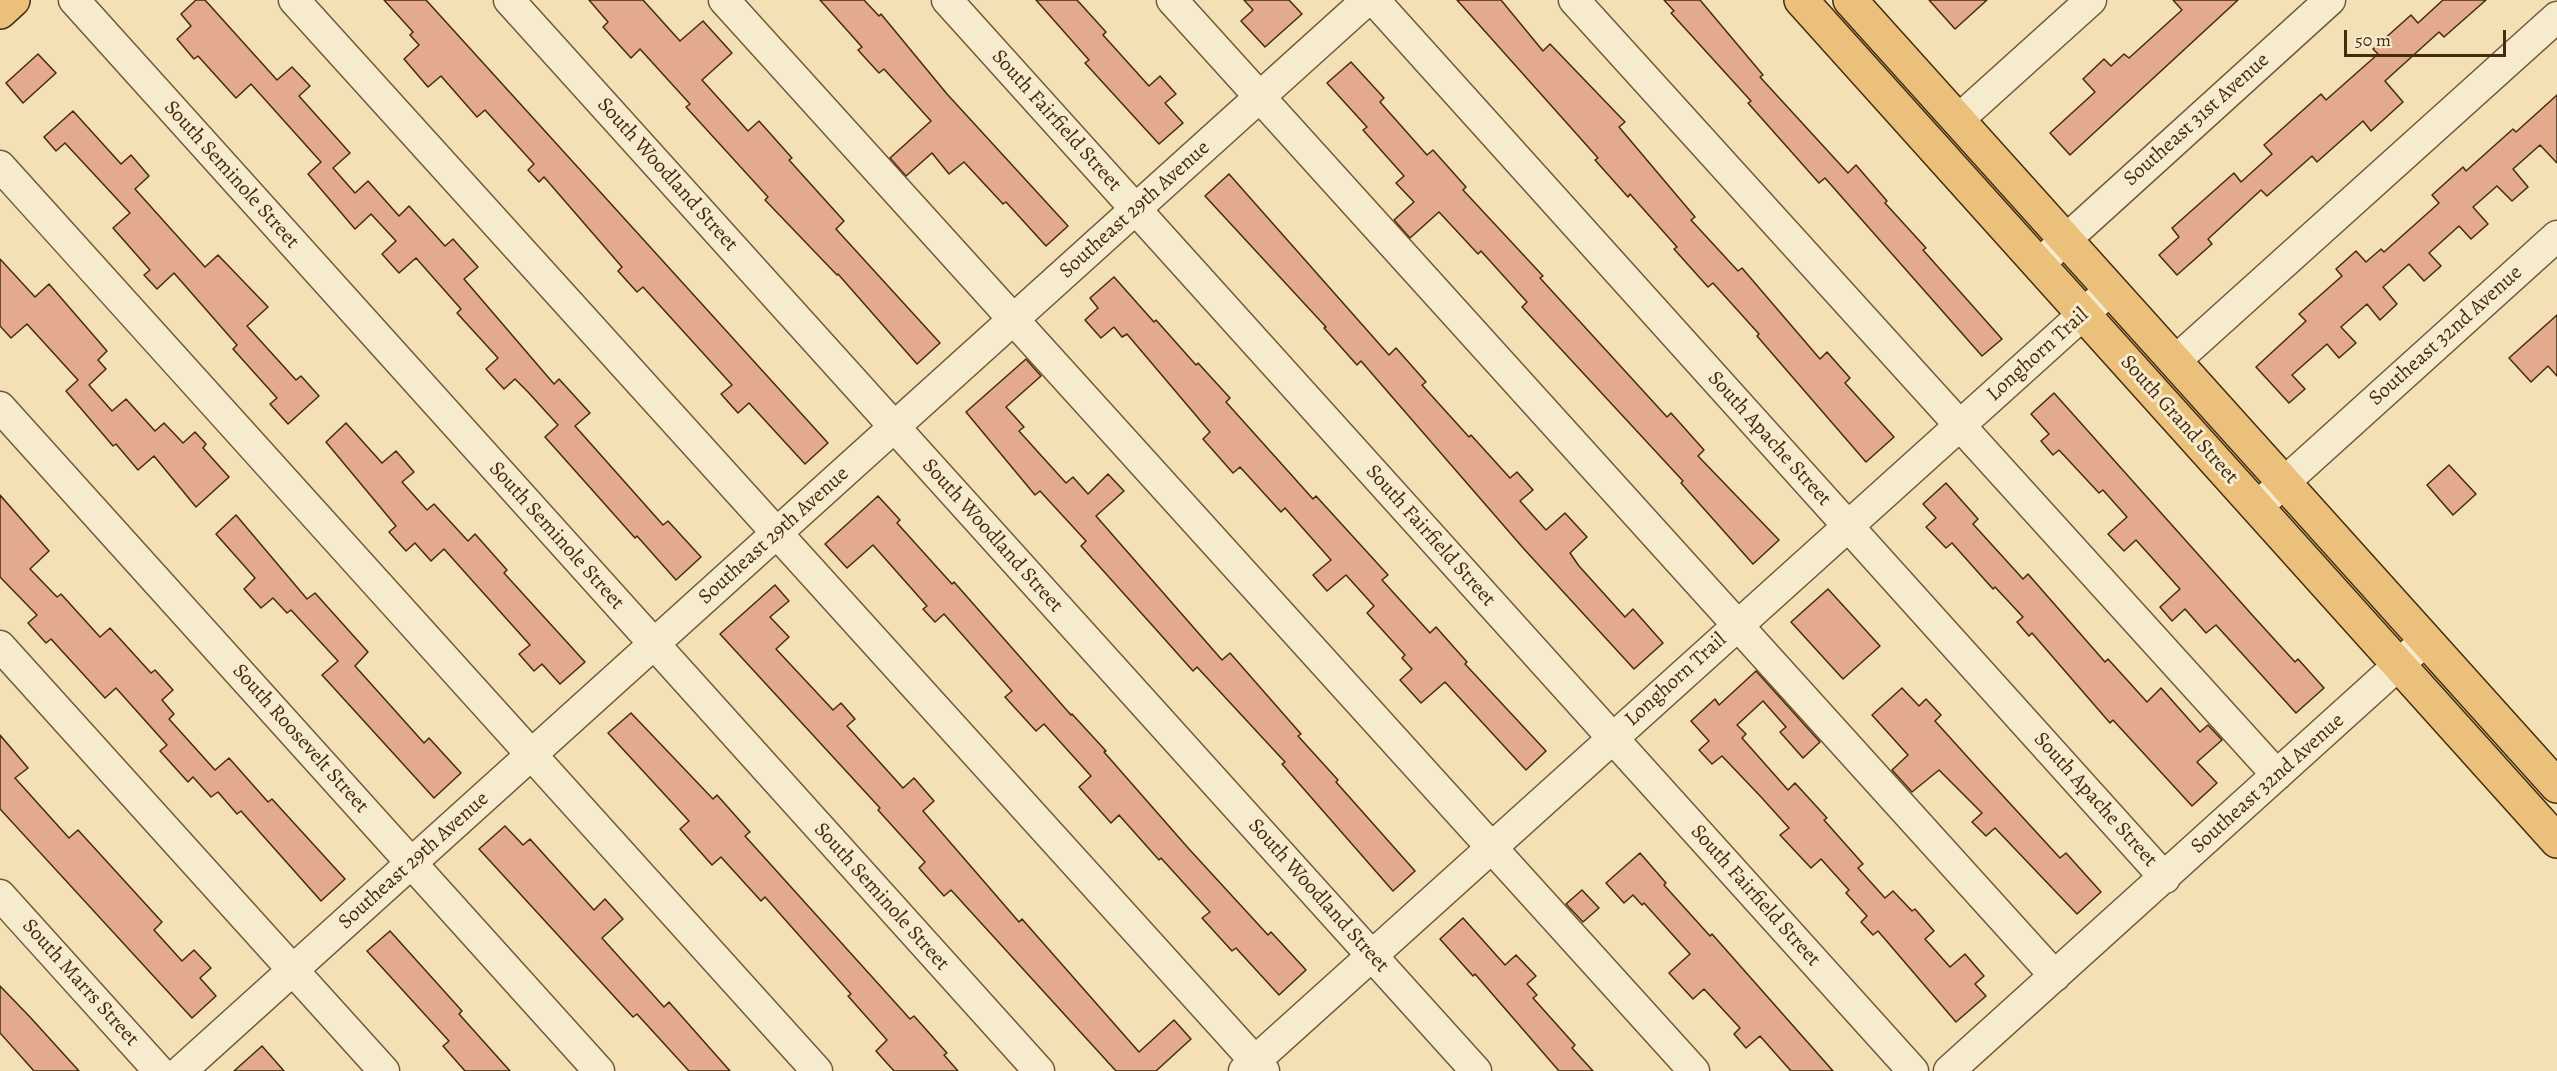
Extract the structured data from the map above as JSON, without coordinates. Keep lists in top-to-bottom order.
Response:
{
  "streets": {
    "main road": ["South Grand Street"],
    "street": [
      "Southeast 31st Avenue",
      "South Fairfield Street",
      "South Seminole Street",
      "South Woodland Street",
      "Southeast 29th Avenue",
      "Southeast 32nd Avenue",
      "Longhorn Trail",
      "South Apache Street",
      "South Roosevelt Street",
      "South Marrs Street"
    ]
  },
  "crossings": [
    ["Southeast 31st Avenue", "South Grand Street"],
    ["South Fairfield Street", "Southeast 29th Avenue"],
    ["South Fairfield Street", "Longhorn Trail"],
    ["South Seminole Street", "Southeast 29th Avenue"],
    ["South Woodland Street", "Southeast 29th Avenue"],
    ["South Woodland Street", "Longhorn Trail"],
    ["Southeast 29th Avenue", "South Roosevelt Street"],
    ["Southeast 32nd Avenue", "South Grand Street"],
    ["Southeast 32nd Avenue", "South Apache Street"],
    ["Longhorn Trail", "South Grand Street"],
    ["Longhorn Trail", "South Apache Street"]
  ],
  "scale_bar": "50 m"
}
